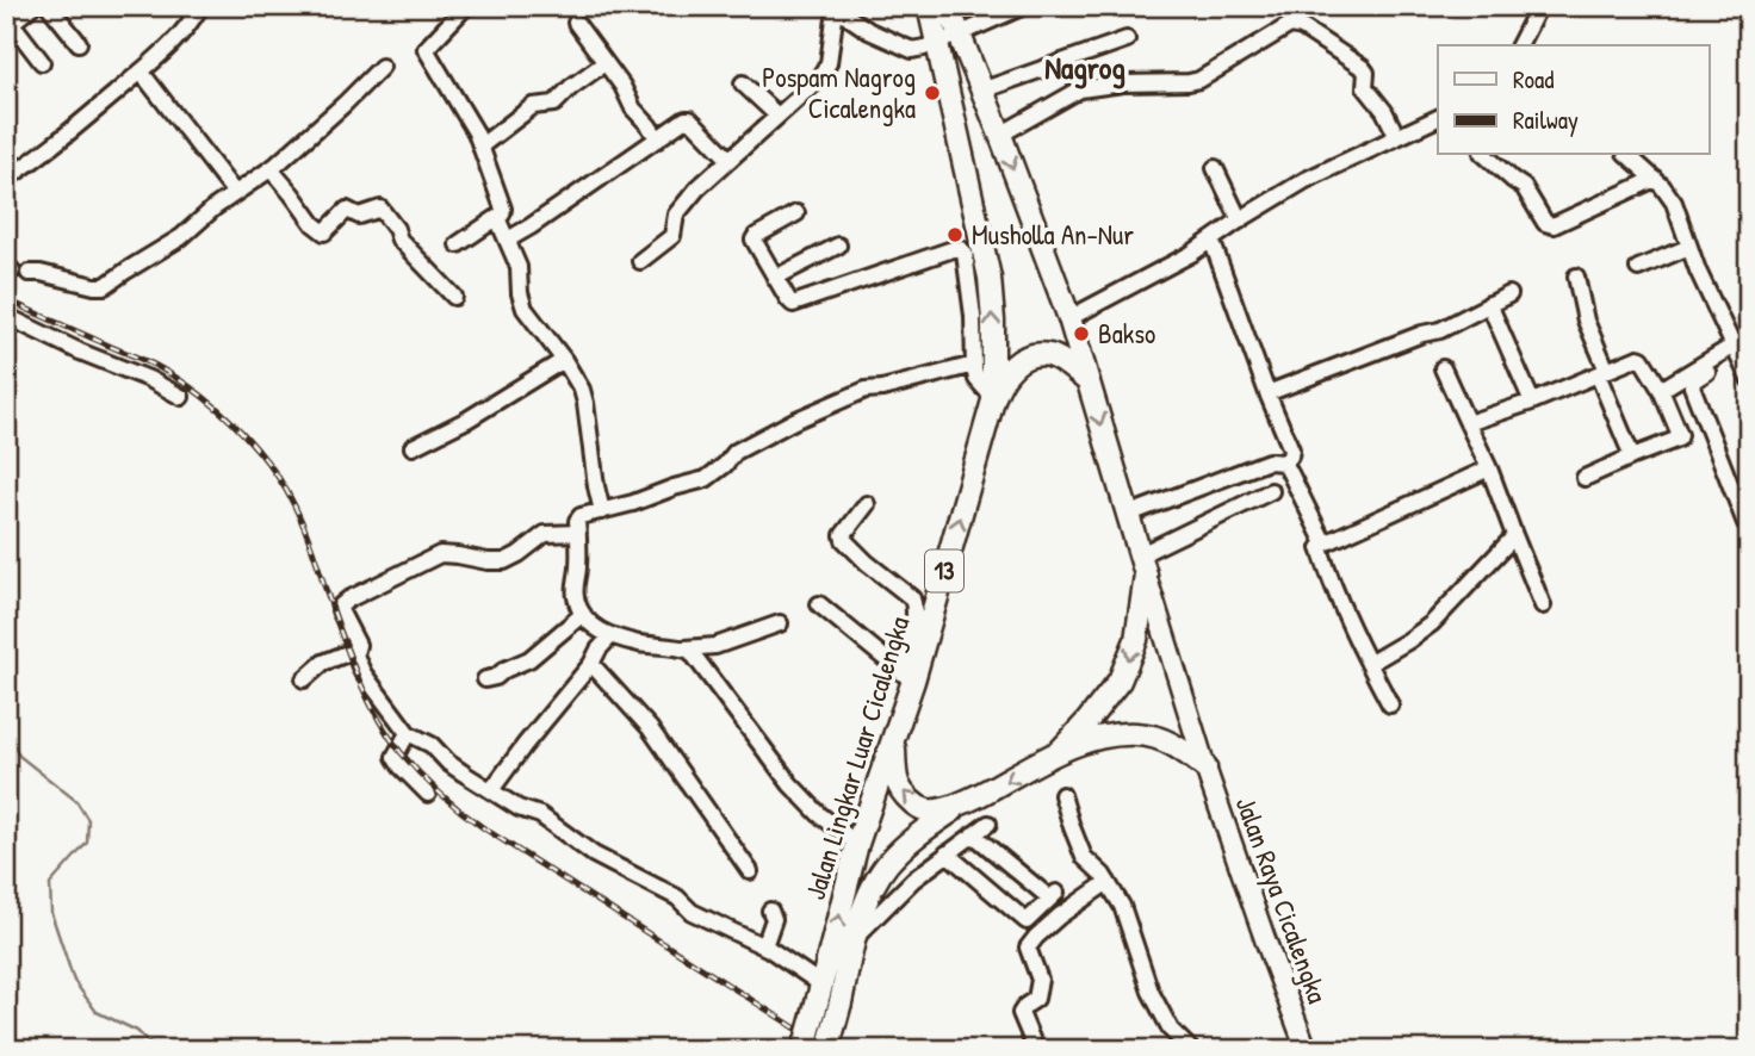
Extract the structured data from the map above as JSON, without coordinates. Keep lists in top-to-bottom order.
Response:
{
  "streets": {
    "highway": ["13", "Jalan Lingkar Luar Cicalengka"],
    "main road": ["Jalan Raya Cicalengka"]
  },
  "crossings": [
    ["13", "Jalan Lingkar Luar Cicalengka"]
  ],
  "districts": ["Nagrog"],
  "places": ["Pospam Nagrog Cicalengka", "Musholla An-Nur", "Bakso"],
  "legend": ["Road", "Railway"]
}
